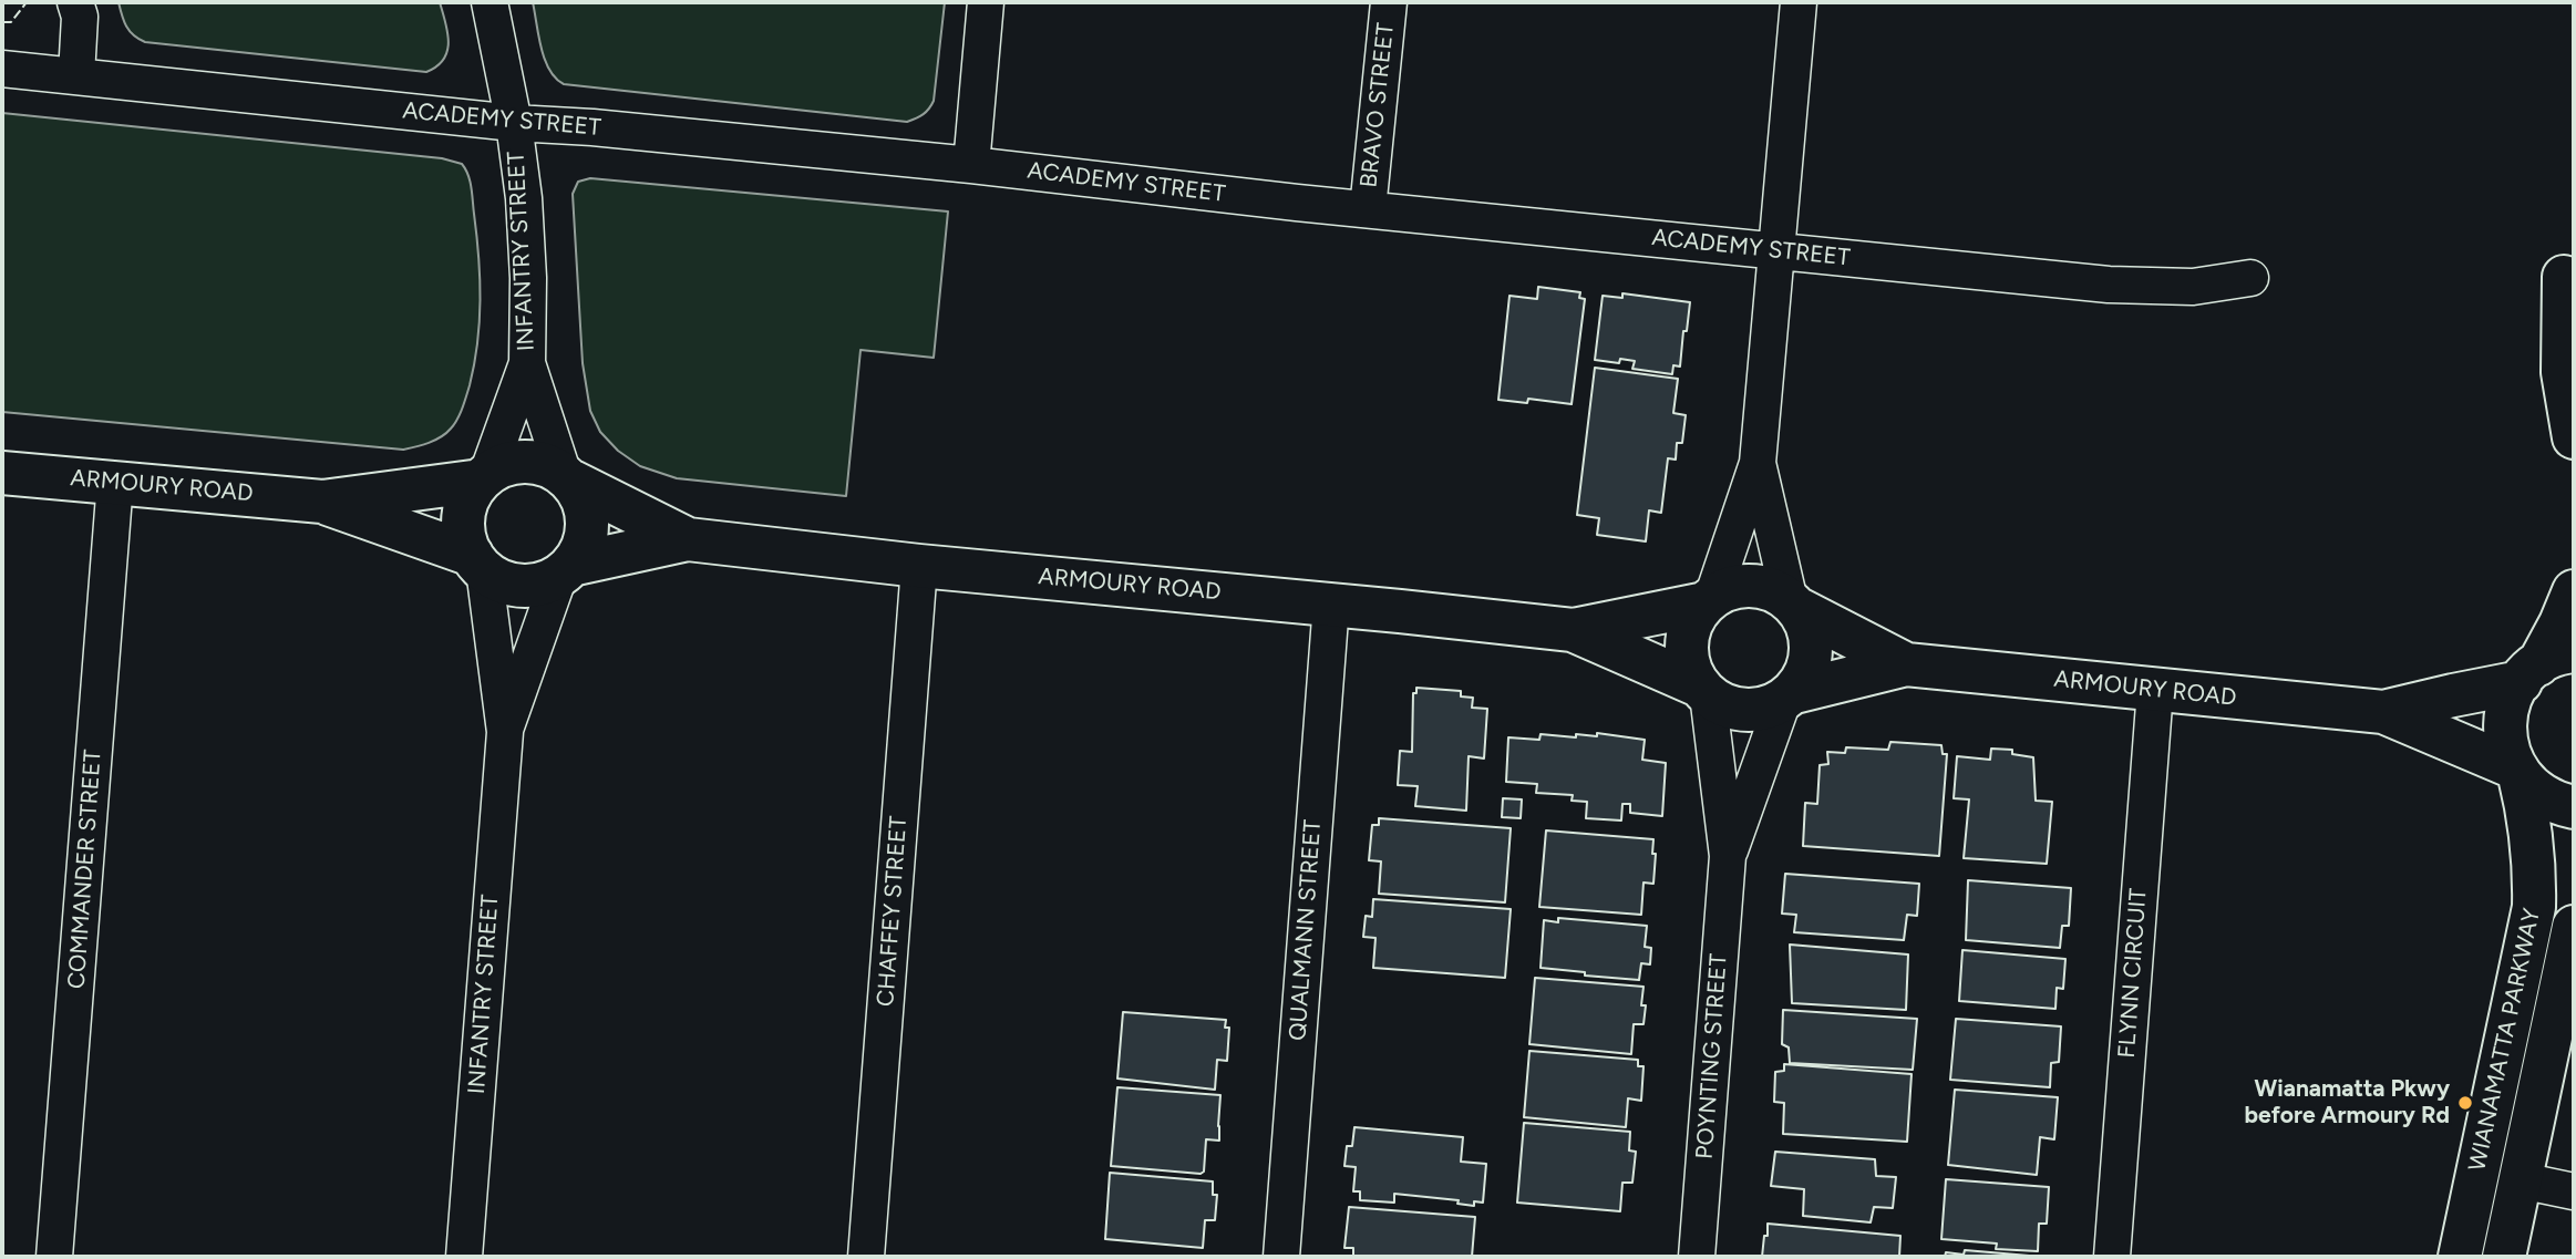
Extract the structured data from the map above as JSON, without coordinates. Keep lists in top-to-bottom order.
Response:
{
  "streets": {
    "street": [
      "BRAVO STREET",
      "ACADEMY STREET",
      "INFANTRY STREET",
      "ARMOURY ROAD",
      "COMMANDER STREET",
      "CHAFFEY STREET",
      "QUALMANN STREET",
      "FLYNN CIRCUIT",
      "WIANAMATTA PARKWAY",
      "POYNTING STREET"
    ]
  },
  "crossings": [
    ["BRAVO STREET", "ACADEMY STREET"],
    ["ACADEMY STREET", "INFANTRY STREET"],
    ["INFANTRY STREET", "ARMOURY ROAD"],
    ["ARMOURY ROAD", "COMMANDER STREET"],
    ["ARMOURY ROAD", "CHAFFEY STREET"],
    ["ARMOURY ROAD", "QUALMANN STREET"],
    ["ARMOURY ROAD", "FLYNN CIRCUIT"],
    ["ARMOURY ROAD", "WIANAMATTA PARKWAY"],
    ["ARMOURY ROAD", "POYNTING STREET"]
  ],
  "places": ["Wianamatta Pkwy before Armoury Rd"]
}
